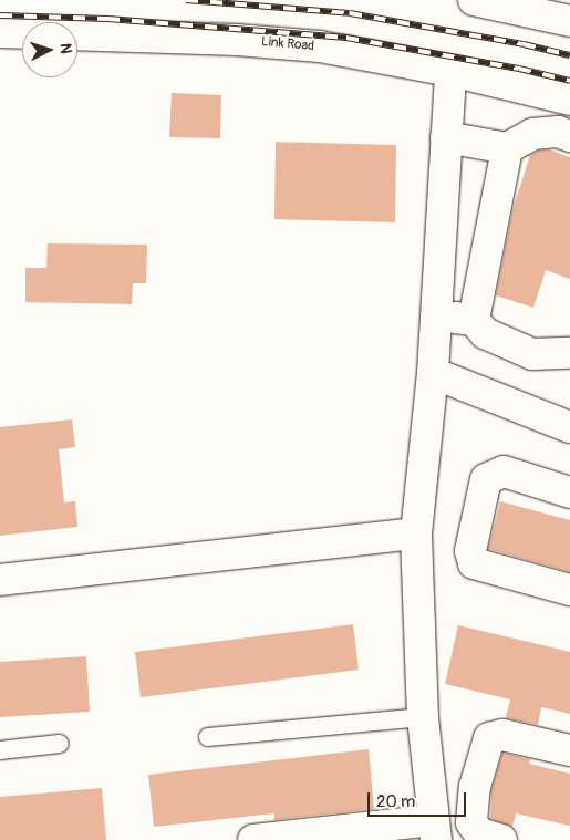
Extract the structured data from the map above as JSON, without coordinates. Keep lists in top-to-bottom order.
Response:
{
  "streets": {
    "street": ["Link Road"]
  },
  "scale_bar": "20 m",
  "north": "right"
}
